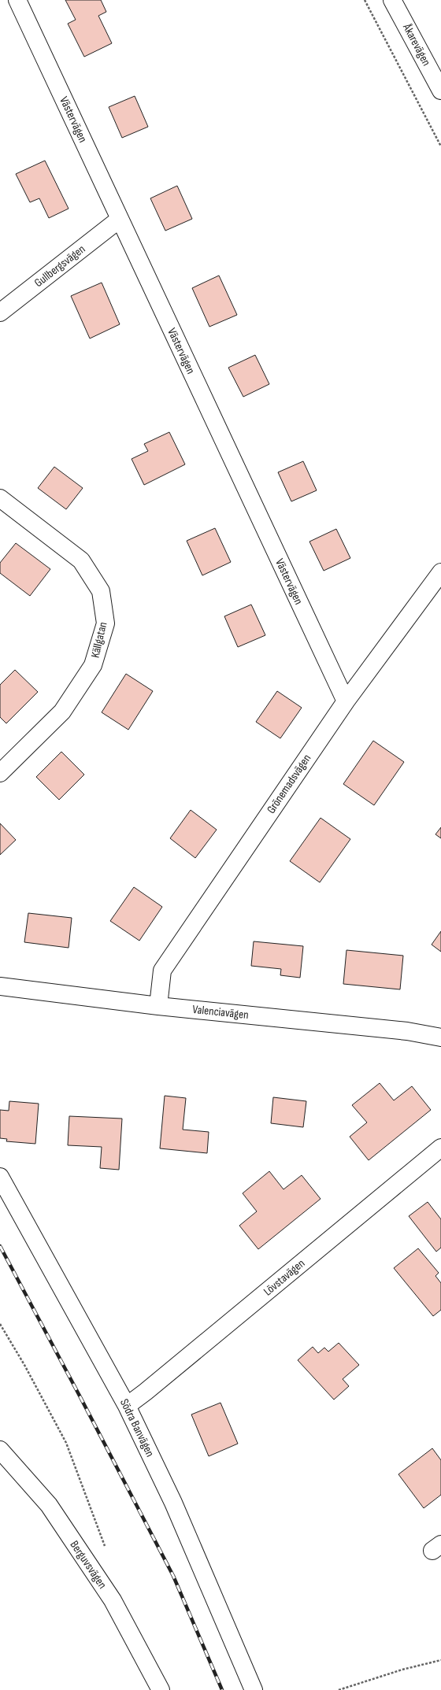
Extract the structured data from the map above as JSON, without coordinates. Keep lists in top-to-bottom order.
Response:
{
  "streets": {
    "street": [
      "Åkarevägen",
      "Västervägen",
      "Gullbergsvägen",
      "Källgatan",
      "Grönemadsvägen",
      "Valenciavägen",
      "Lövstavägen",
      "Södra Banvägen",
      "Berguvsvägen"
    ]
  },
  "crossings": [
    ["Västervägen", "Gullbergsvägen"],
    ["Västervägen", "Grönemadsvägen"],
    ["Grönemadsvägen", "Valenciavägen"],
    ["Lövstavägen", "Södra Banvägen"]
  ]
}
